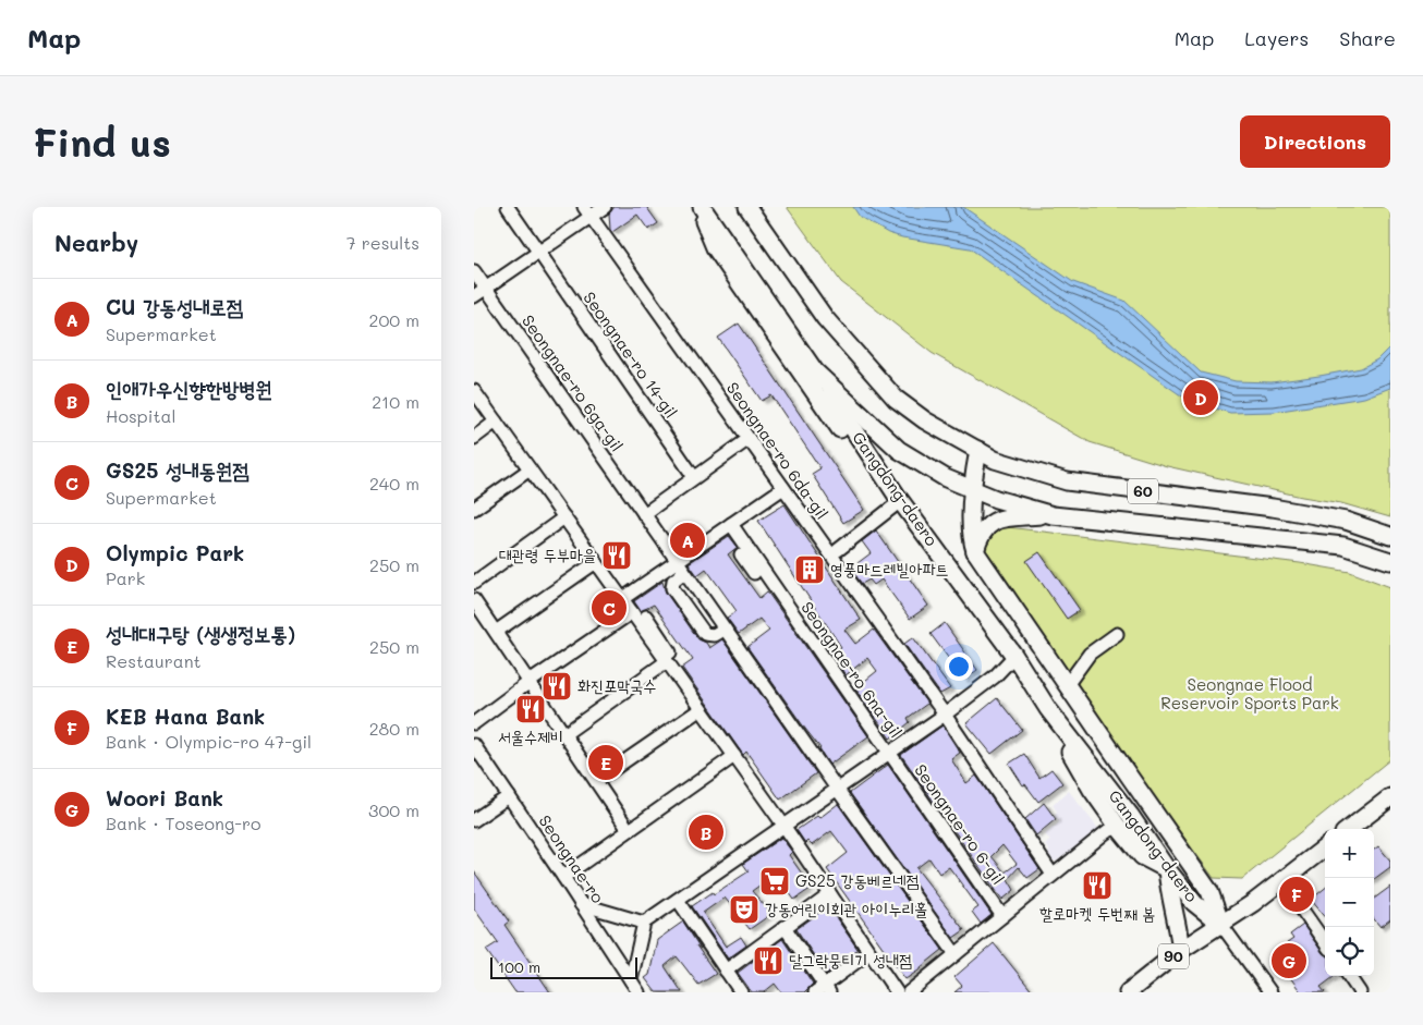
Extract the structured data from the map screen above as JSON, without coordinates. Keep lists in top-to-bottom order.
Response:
{
  "streets": {
    "main road": ["Gangdong-daero", "60", "90"],
    "street": [
      "Seongnae-ro 14-gil",
      "Seongnae-ro 6ga-gil",
      "Seongnae-ro 6da-gil",
      "Seongnae-ro 6na-gil",
      "Seongnae-ro 6-gil",
      "Seongnae-ro"
    ]
  },
  "crossings": [
    ["Gangdong-daero", "90"],
    ["Seongnae-ro 6na-gil", "Seongnae-ro 6-gil"]
  ],
  "parks": ["Seongnae Flood Reservoir Sports Park"],
  "places": {
    "restaurant": [
      "대관령 두부마을",
      "화진포막국수",
      "서울수제비",
      "할로마켓 두번째 봄",
      "달그락뭉티기 성내점"
    ],
    "building": ["영풍마드레빌아파트"],
    "supermarket": ["GS25 강동베르네점"],
    "theatre": ["강동어린이회관 아이누리홀"]
  },
  "scale_bar": "100 m",
  "page": {
    "header": "Map",
    "nav": ["Map", "Layers", "Share"],
    "buttons": "Directions",
    "title": "Find us",
    "heading": ["Nearby", "7 results"],
    "list": [
      {
        "mark": "A",
        "name": "CU 강동성내로점",
        "note": "Supermarket",
        "value": "200 m"
      },
      {
        "mark": "B",
        "name": "인애가우신향한방병원",
        "note": "Hospital",
        "value": "210 m"
      },
      {
        "mark": "C",
        "name": "GS25 성내동원점",
        "note": "Supermarket",
        "value": "240 m"
      },
      {
        "mark": "D",
        "name": "Olympic Park",
        "note": "Park",
        "value": "250 m"
      },
      {
        "mark": "E",
        "name": "성내대구탕 (생생정보통)",
        "note": "Restaurant",
        "value": "250 m"
      },
      {
        "mark": "F",
        "name": "KEB Hana Bank",
        "note": "Bank · Olympic-ro 47-gil",
        "value": "280 m"
      },
      {
        "mark": "G",
        "name": "Woori Bank",
        "note": "Bank · Toseong-ro",
        "value": "300 m"
      }
    ],
    "pins": [
      "D",
      "A",
      "C",
      "E",
      "B",
      "F",
      "G"
    ],
    "map_buttons": ["+", "−"],
    "scale": "100 m"
  }
}
